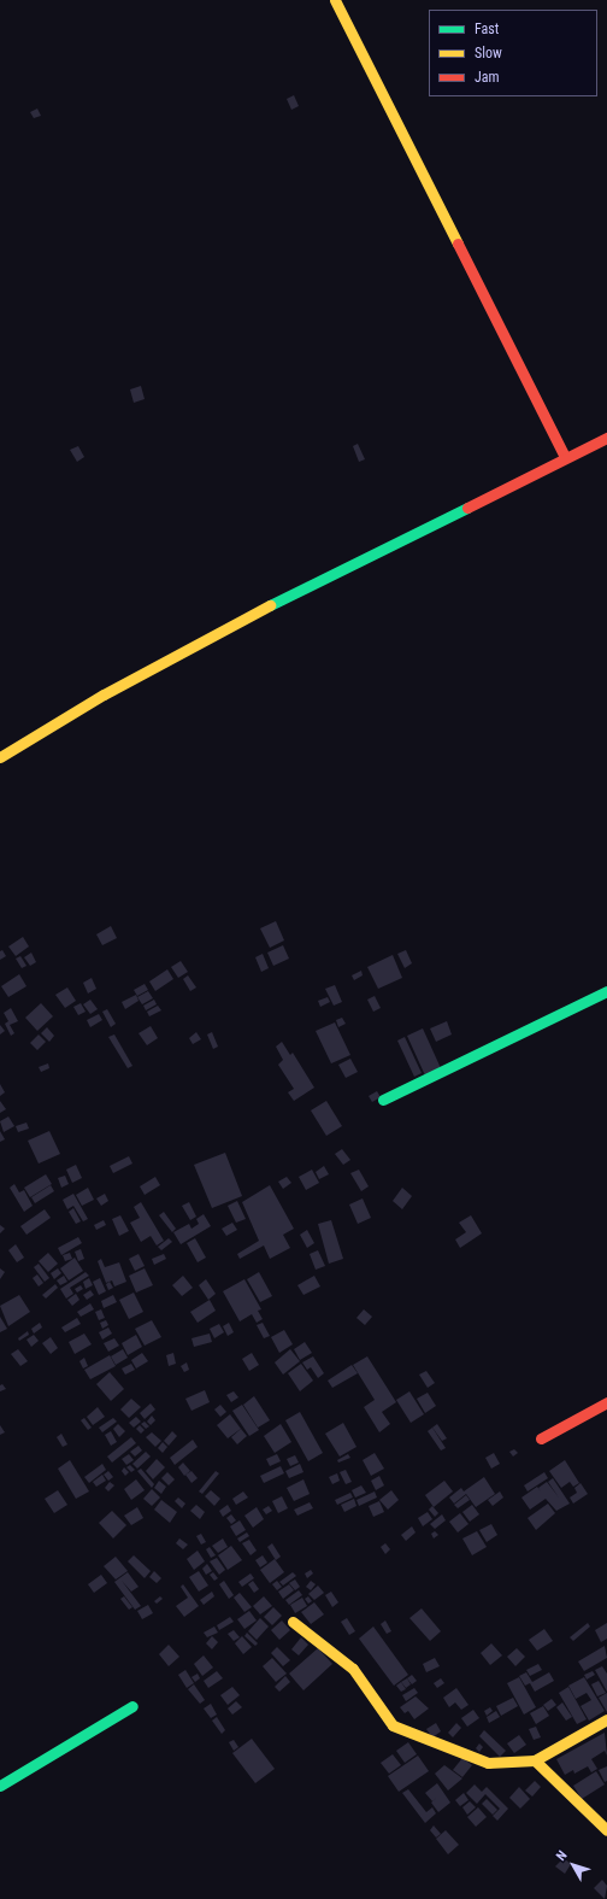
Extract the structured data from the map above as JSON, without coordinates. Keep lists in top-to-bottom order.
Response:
{
  "legend": ["Fast", "Slow", "Jam"],
  "north": "top left"
}
